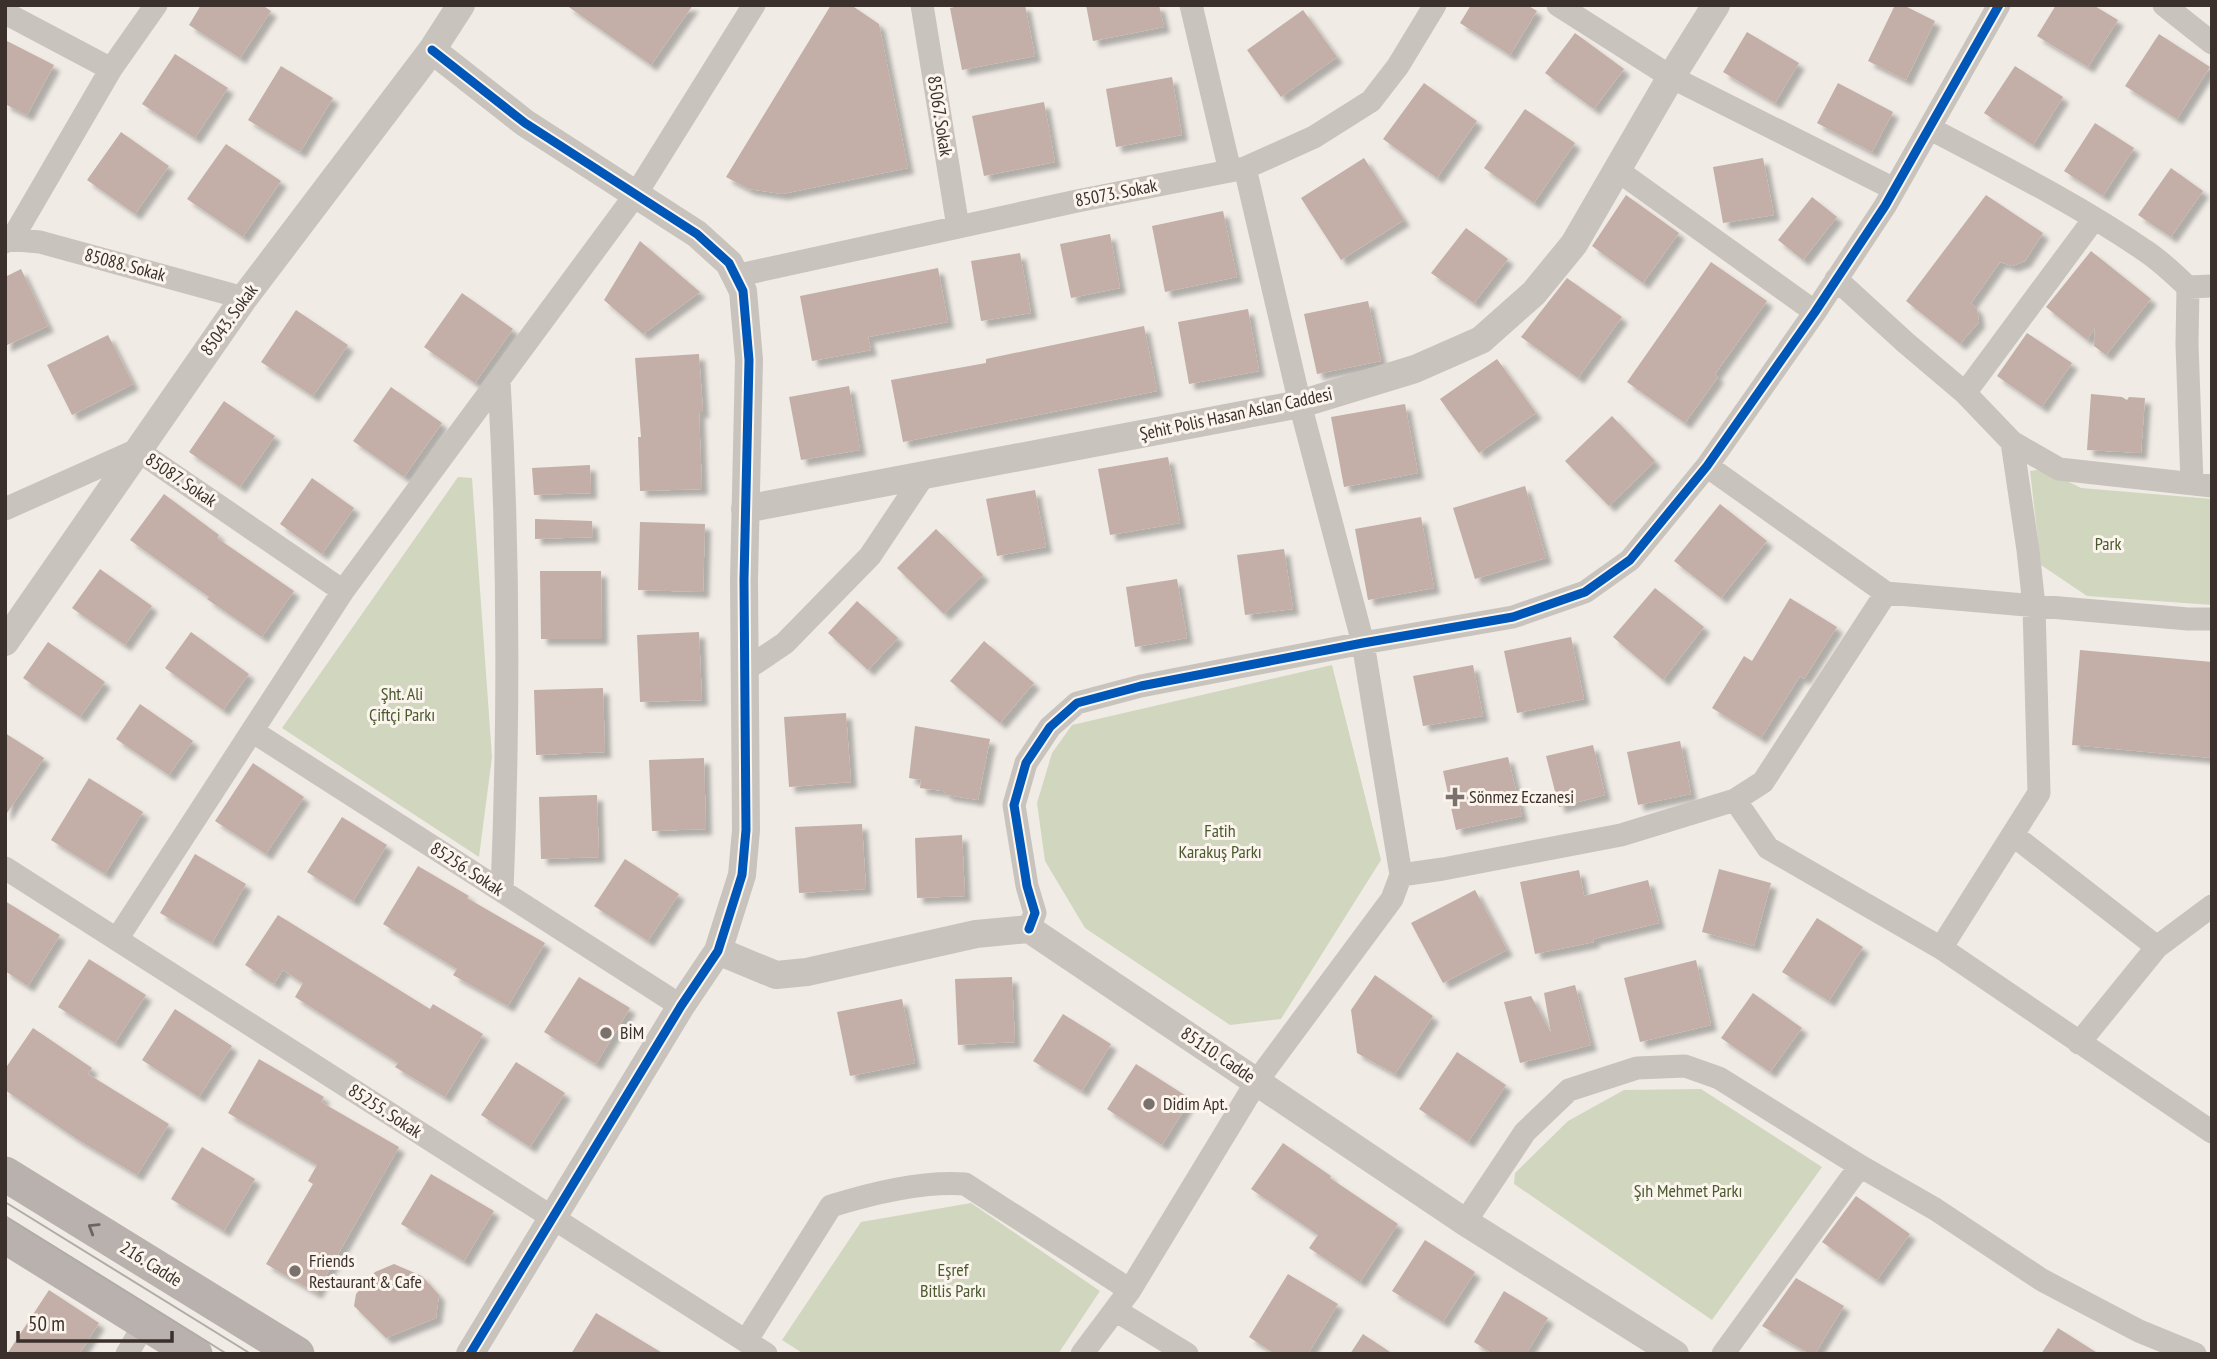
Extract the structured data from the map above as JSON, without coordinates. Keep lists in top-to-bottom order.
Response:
{
  "streets": {
    "main road": ["216. Cadde"],
    "street": [
      "85067. Sokak",
      "85073. Sokak",
      "85088. Sokak",
      "85043. Sokak",
      "Şehit Polis Hasan Aslan Caddesi",
      "85087. Sokak",
      "85256. Sokak",
      "85110. Cadde",
      "85255. Sokak"
    ]
  },
  "crossings": [
    ["85067. Sokak", "85073. Sokak"],
    ["85088. Sokak", "85043. Sokak"],
    ["85043. Sokak", "85087. Sokak"]
  ],
  "parks": [
    "Park",
    "Şht. Ali Çiftçi Parkı",
    "Fatih Karakuş Parkı",
    "Şıh Mehmet Parkı",
    "Eşref Bitlis Parkı"
  ],
  "places": {
    "health": ["Sönmez Eczanesi"],
    "other": ["BİM", "Didim Apt.", "Friends Restaurant & Cafe"]
  },
  "scale_bar": "50 m"
}
